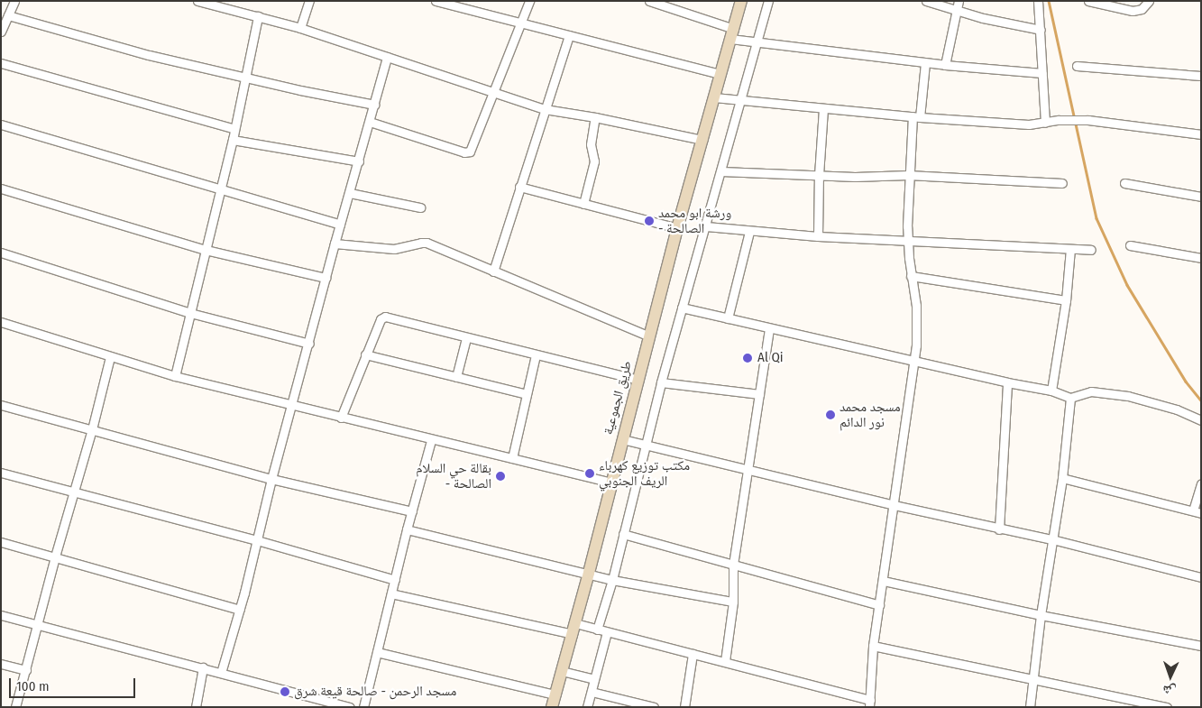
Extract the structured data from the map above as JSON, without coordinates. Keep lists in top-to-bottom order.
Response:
{
  "streets": {
    "main road": ["طريق الجموعية"]
  },
  "places": [
    "ورشة ابو محمد - الصالحة",
    "Al Qi",
    "مسجد محمد نور الدائم",
    "مكتب توزيع كهرباء الريف الجنوبي",
    "بقالة حي السلام - الصالحة",
    "مسجد الرحمن - صالحة قيعة شرق"
  ],
  "scale_bar": "100 m",
  "north": "bottom"
}
